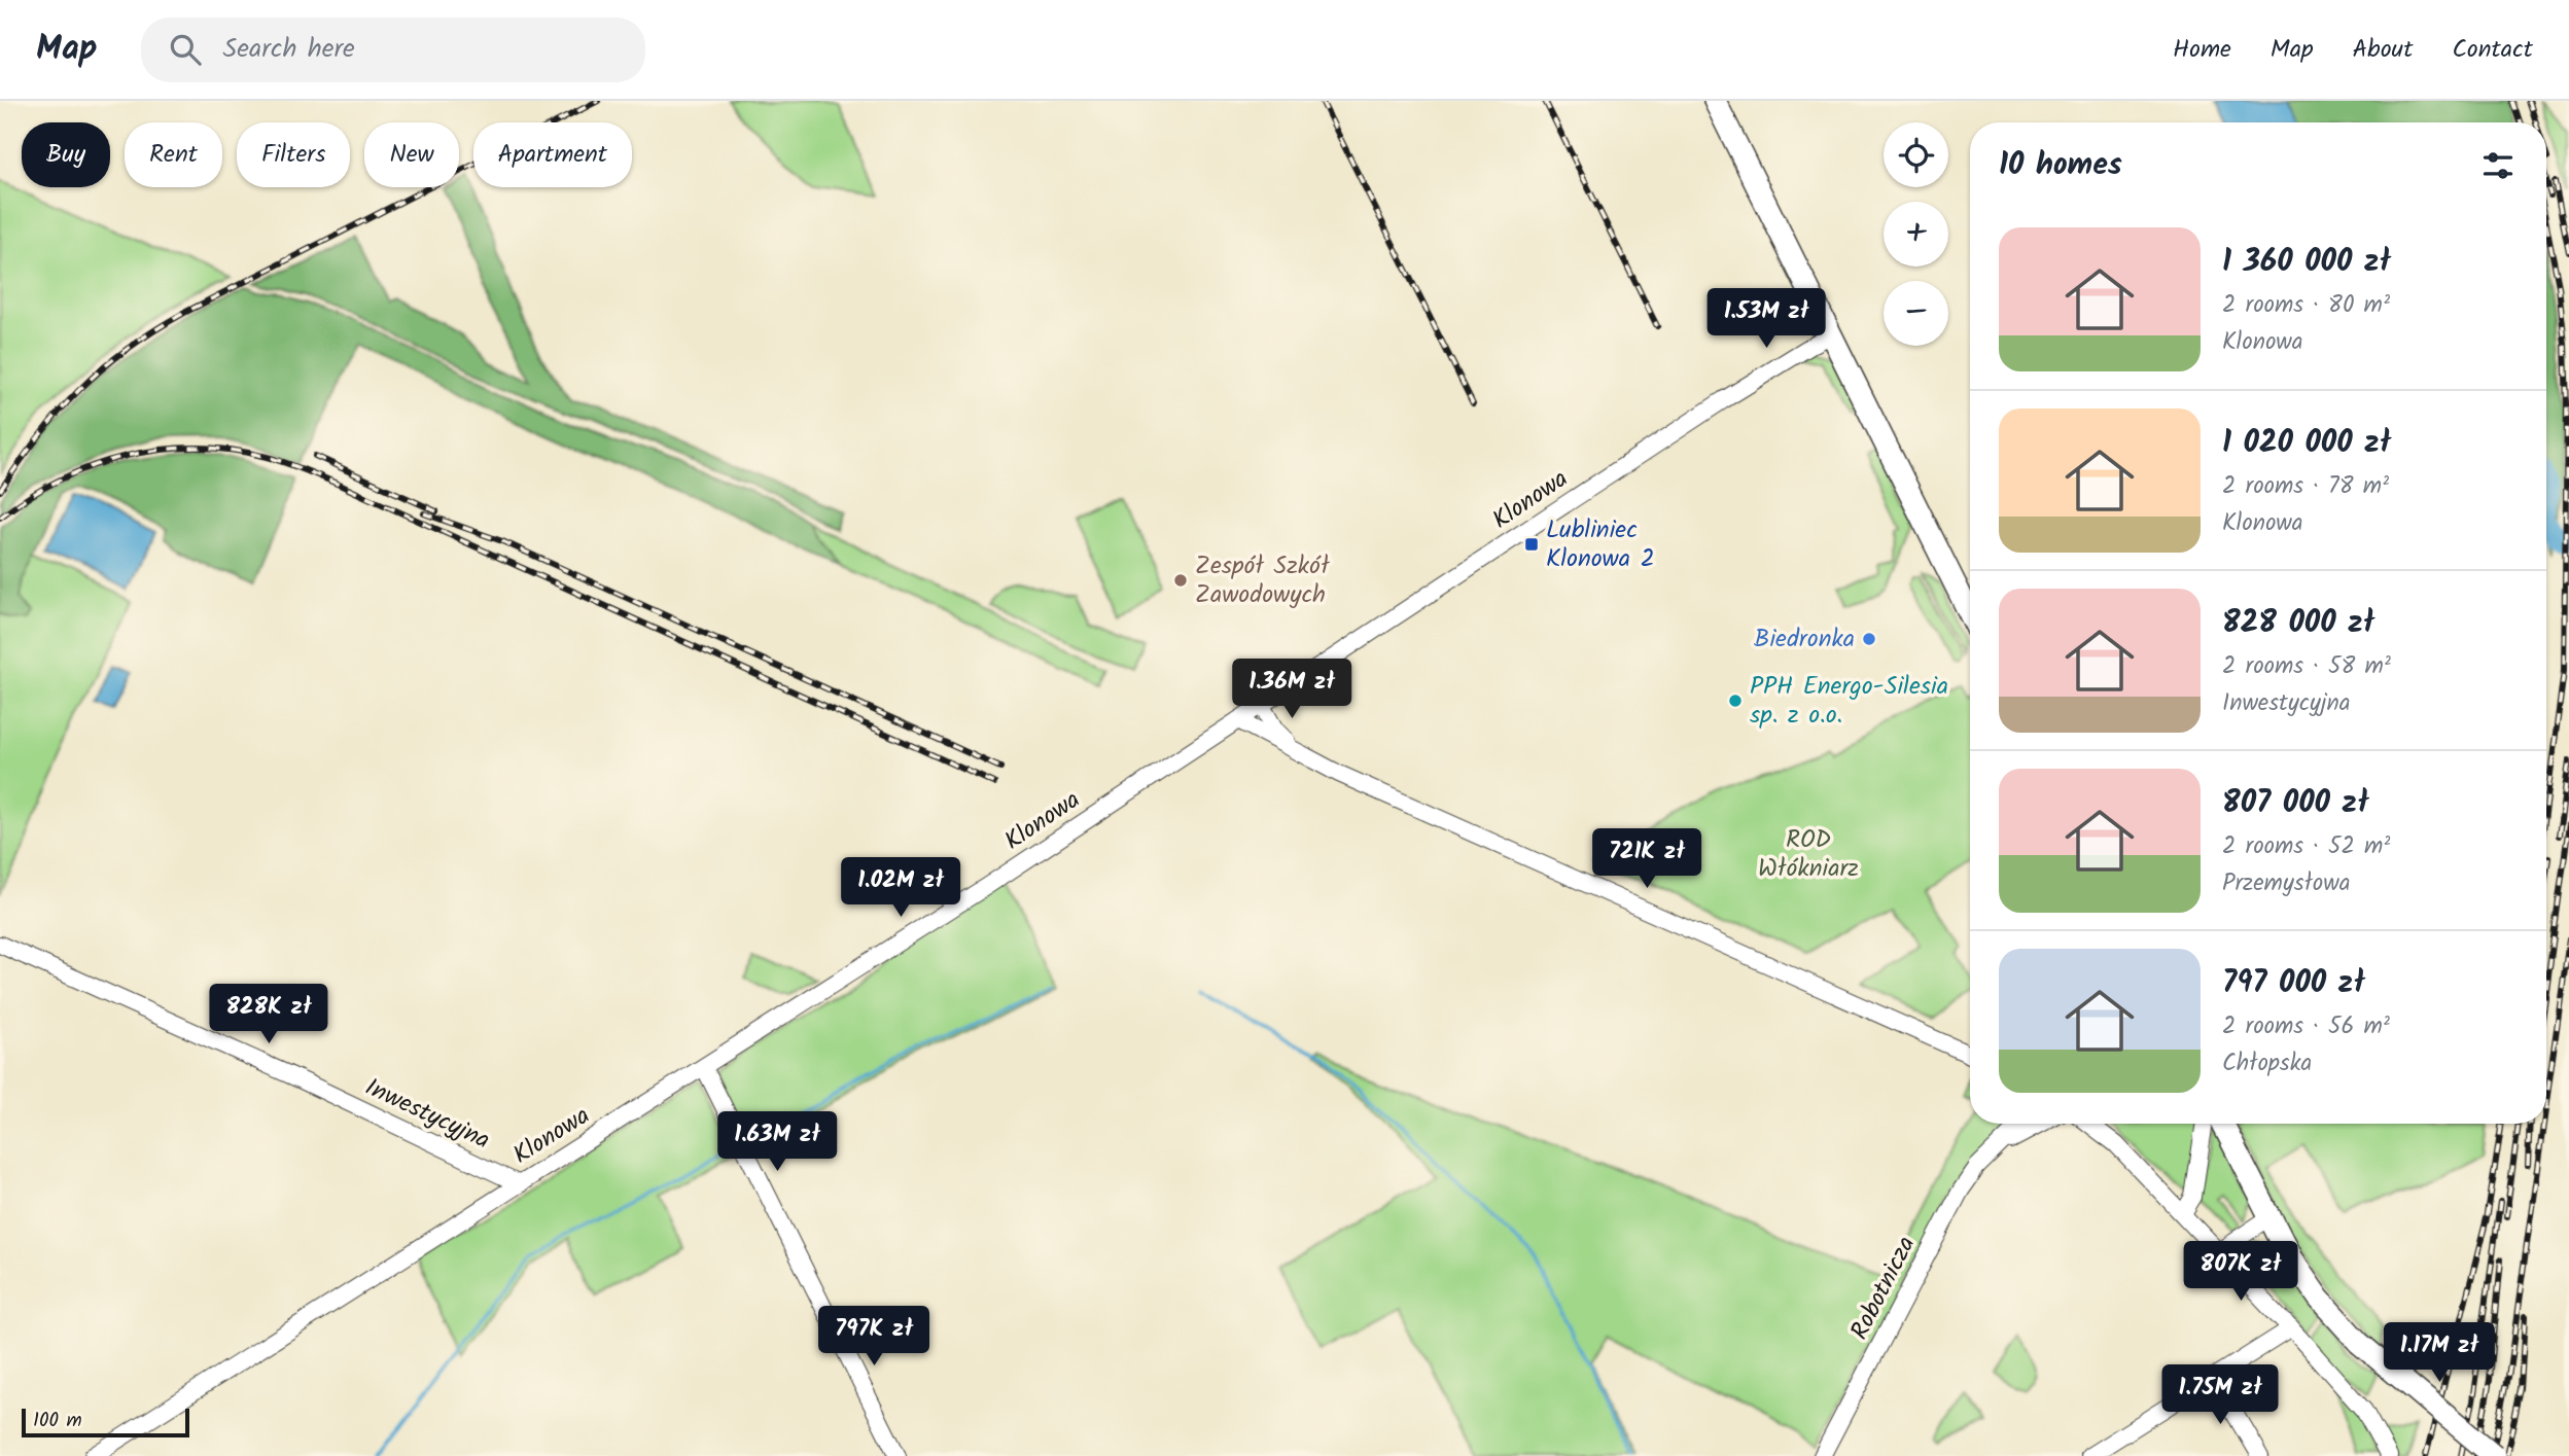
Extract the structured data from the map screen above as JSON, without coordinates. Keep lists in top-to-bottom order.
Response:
{
  "streets": {
    "street": ["Klonowa", "Inwestycyjna", "Robotnicza"]
  },
  "crossings": [
    ["Klonowa", "Inwestycyjna"]
  ],
  "parks": ["ROD Włókniarz"],
  "places": {
    "transit": ["Lubliniec Klonowa 2"],
    "other": ["Zespół Szkół Zawodowych", "Biedronka", "PPH Energo-Silesia sp. z o.o."]
  },
  "scale_bar": "100 m",
  "page": {
    "header": "Map",
    "search": "Search here",
    "nav": [
      "Home",
      "Map",
      "About",
      "Contact"
    ],
    "map_buttons": ["+", "−"],
    "chip": [
      "Buy",
      "Rent",
      "Filters",
      "New",
      "Apartment"
    ],
    "heading": "10 homes",
    "list": [
      {
        "name": "1 360 000 zł",
        "note": "2 rooms · 80 m² · Klonowa"
      },
      {
        "name": "1 020 000 zł",
        "note": "2 rooms · 78 m² · Klonowa"
      },
      {
        "name": "828 000 zł",
        "note": "2 rooms · 58 m² · Inwestycyjna"
      },
      {
        "name": "807 000 zł",
        "note": "2 rooms · 52 m² · Przemysłowa"
      },
      {
        "name": "797 000 zł",
        "note": "2 rooms · 56 m² · Chłopska"
      }
    ],
    "price": [
      "1.53M zł",
      "1.36M zł",
      "721K zł",
      "1.02M zł",
      "828K zł",
      "1.63M zł",
      "807K zł",
      "797K zł",
      "1.17M zł",
      "1.75M zł"
    ],
    "scale": "100 m"
  }
}
